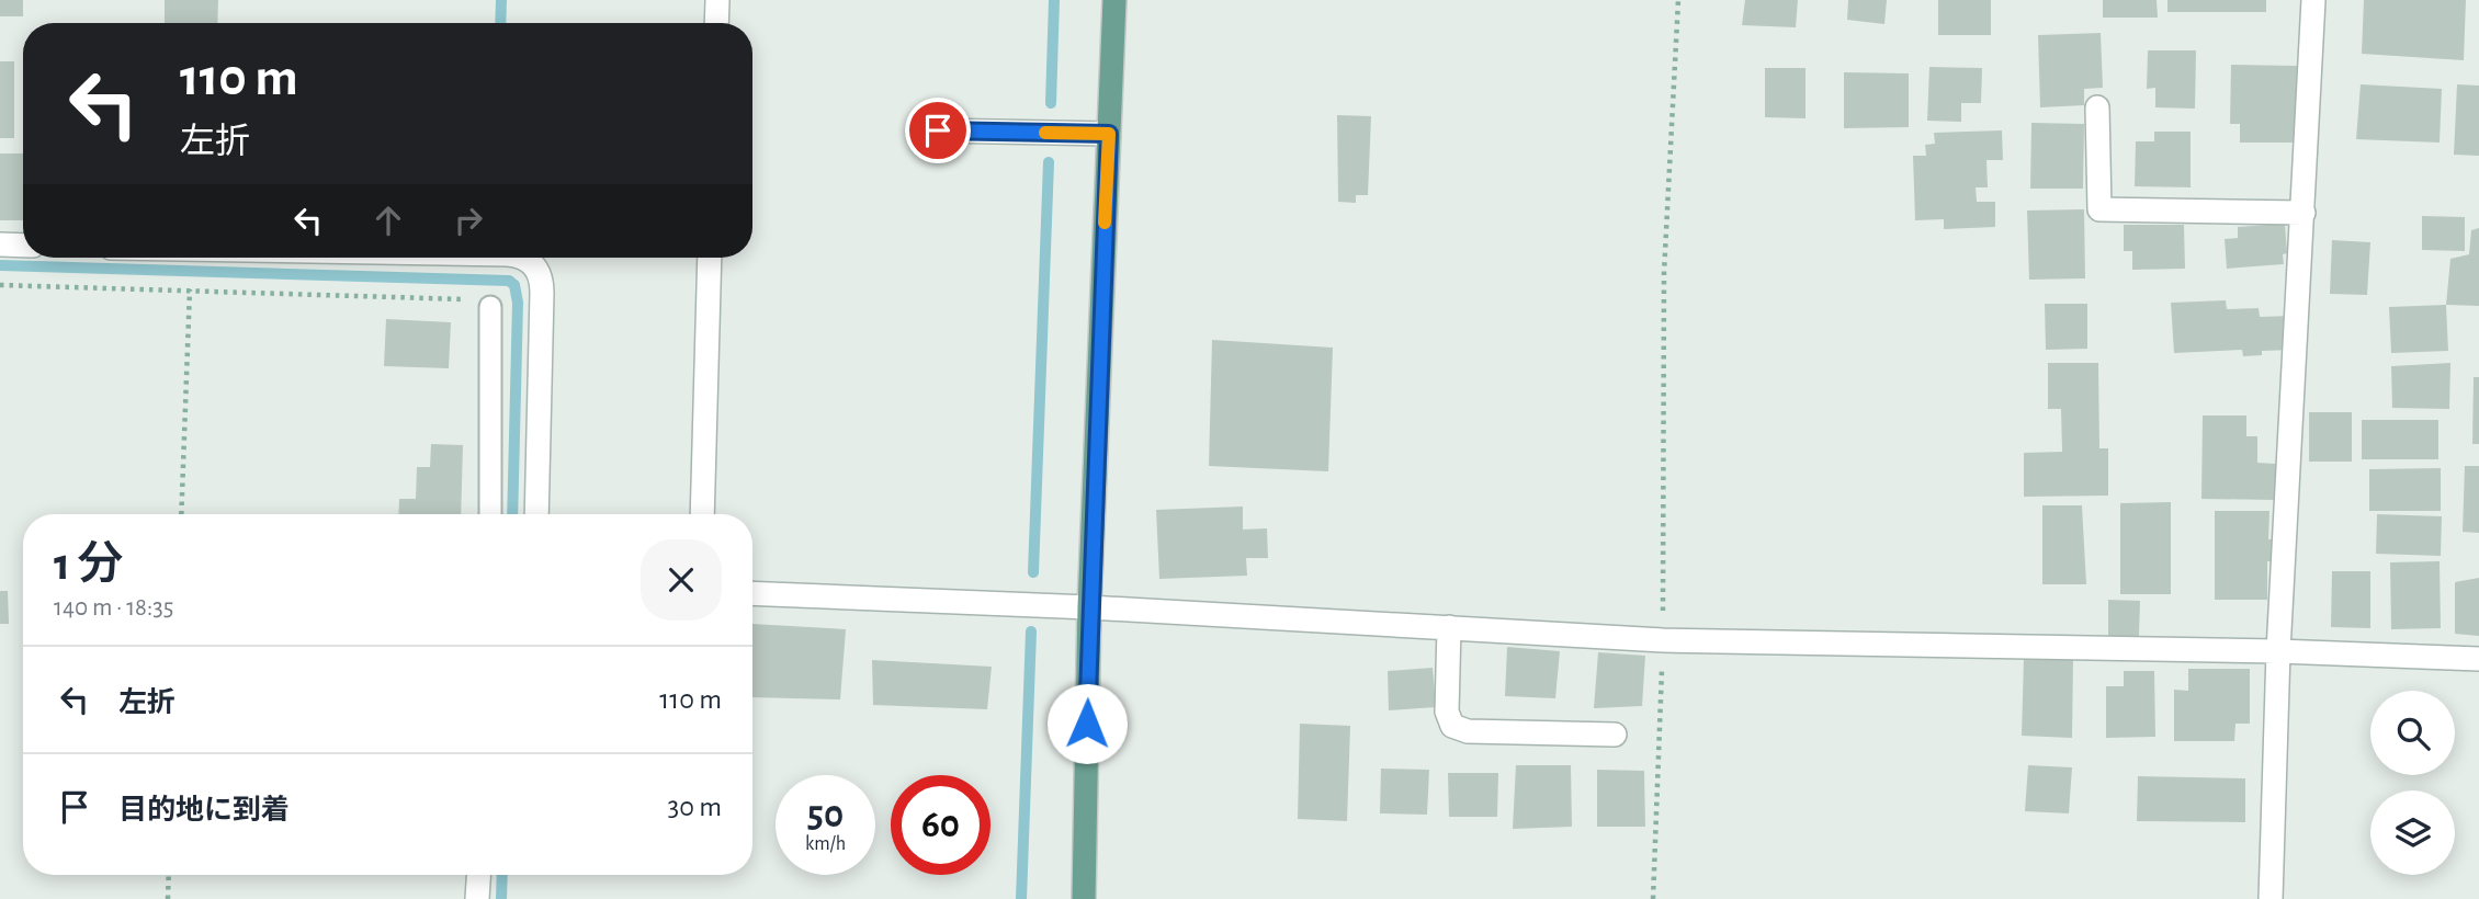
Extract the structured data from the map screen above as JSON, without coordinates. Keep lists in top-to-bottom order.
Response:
{
  "page": {
    "turn": ["110 m", "左折"],
    "heading": ["1 分", "140 m · 18:35"],
    "list": [
      {
        "name": "左折",
        "value": "110 m"
      },
      {
        "name": "目的地に到着",
        "value": "30 m"
      }
    ],
    "speed": "50 km/h",
    "limit": "60"
  }
}
